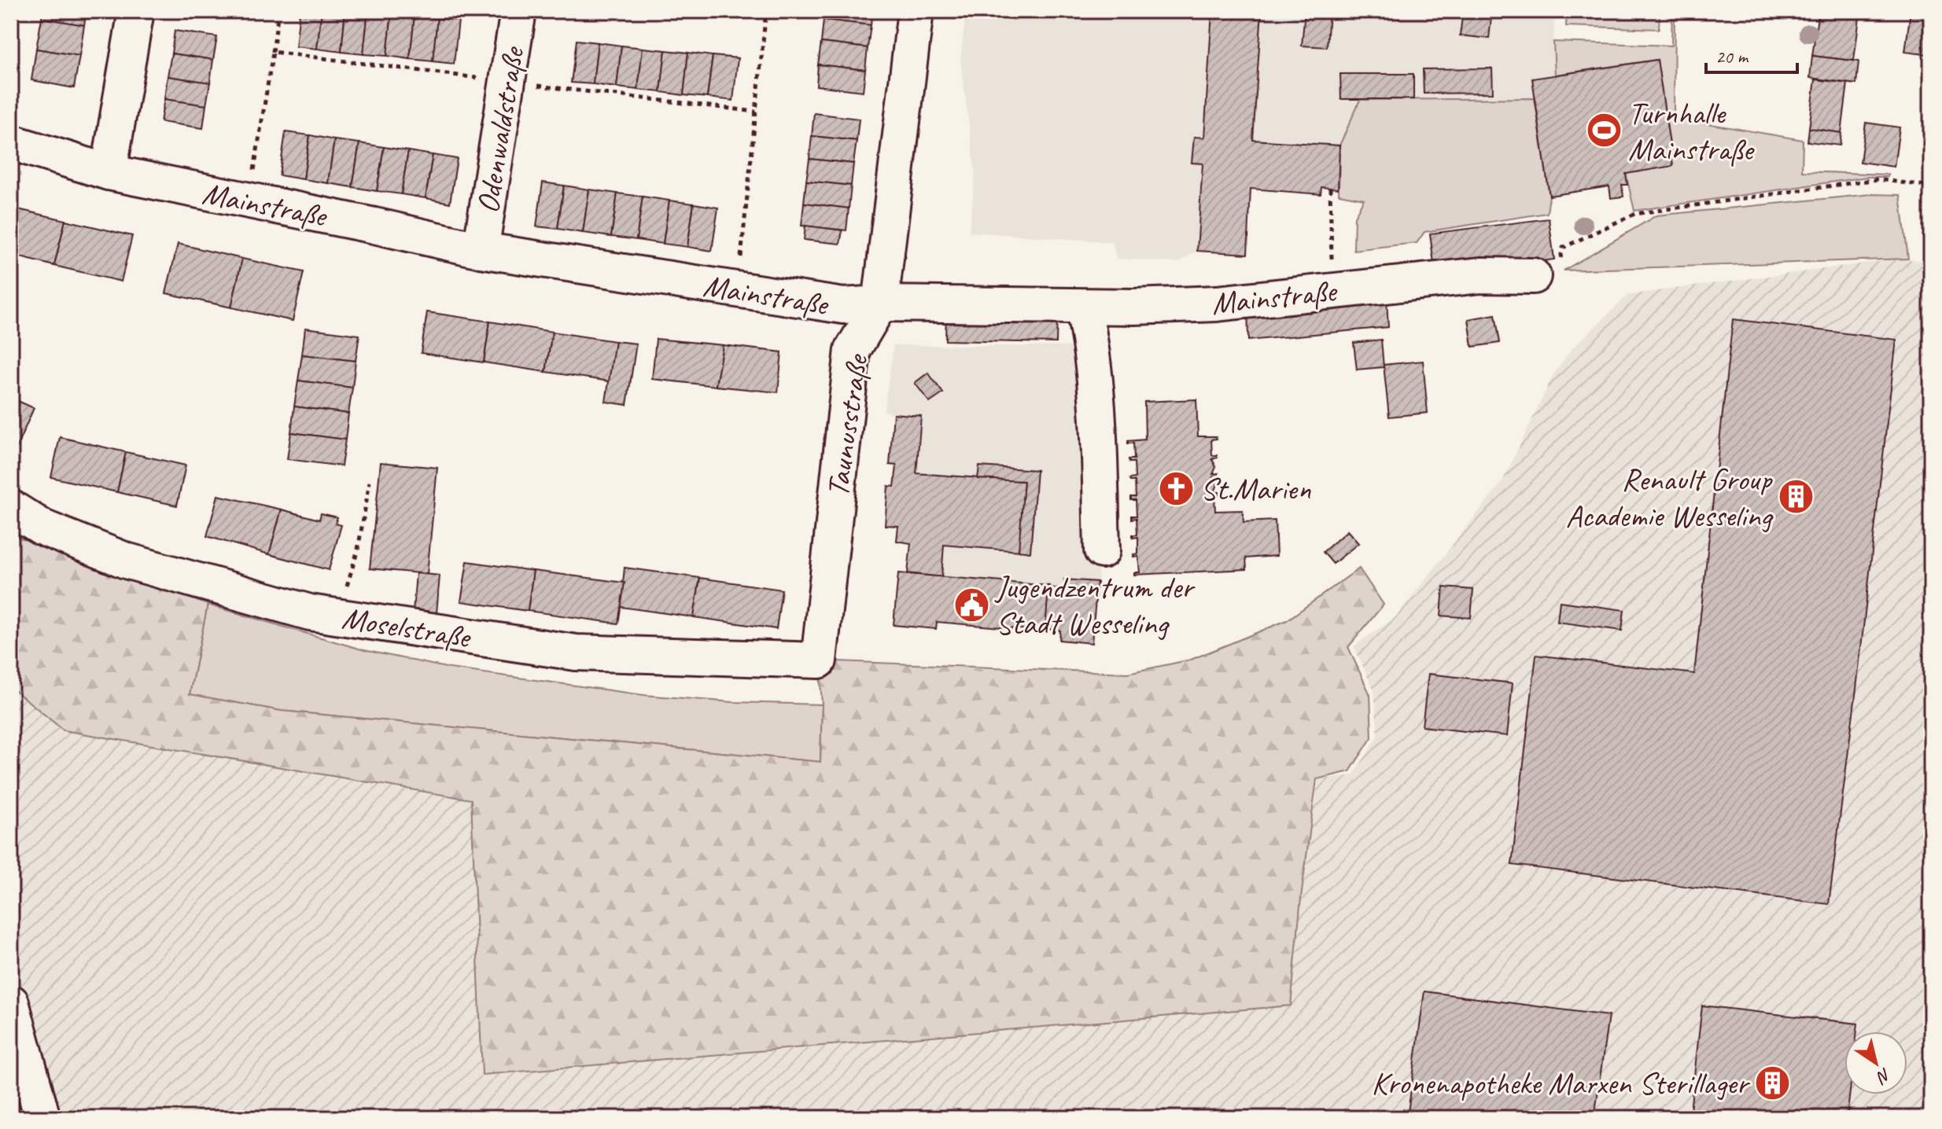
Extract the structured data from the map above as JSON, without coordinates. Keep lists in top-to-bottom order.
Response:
{
  "streets": {
    "street": [
      "Odenwaldstraße",
      "Mainstraße",
      "Taunusstraße",
      "Moselstraße"
    ]
  },
  "crossings": [
    ["Odenwaldstraße", "Mainstraße"],
    ["Mainstraße", "Taunusstraße"],
    ["Taunusstraße", "Moselstraße"]
  ],
  "places": {
    "sports": ["Turnhalle Mainstraße"],
    "church": ["St.Marien"],
    "building": ["Renault Group Academie Wesseling", "Kronenapotheke Marxen Sterillager"],
    "public building": ["Jugendzentrum der Stadt Wesseling"]
  },
  "scale_bar": "20 m",
  "north": "bottom right"
}
